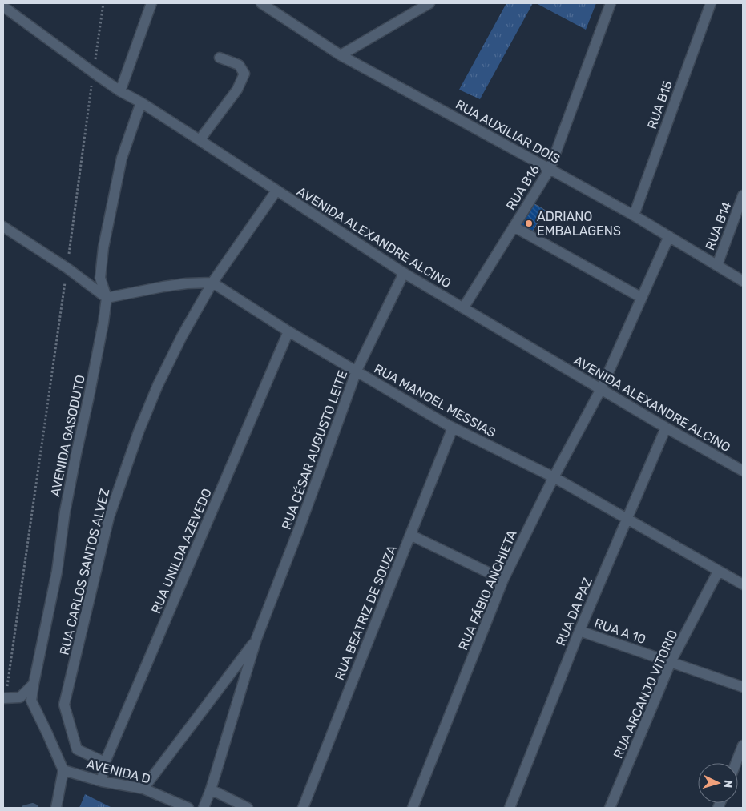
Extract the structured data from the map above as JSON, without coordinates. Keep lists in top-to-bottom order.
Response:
{
  "streets": {
    "street": [
      "RUA B15",
      "RUA AUXILIAR DOIS",
      "RUA B16",
      "RUA B14",
      "AVENIDA ALEXANDRE ALCINO",
      "RUA MANOEL MESSIAS",
      "AVENIDA GASODUTO",
      "RUA CÉSAR AUGUSTO LEITE",
      "RUA UNILDA AZEVEDO",
      "RUA CARLOS SANTOS ALVEZ",
      "RUA FÁBIO ANCHIETA",
      "RUA DA PAZ",
      "RUA BEATRIZ DE SOUZA",
      "RUA A 10",
      "RUA ARCANJO VITORIO",
      "AVENIDA D"
    ]
  },
  "crossings": [
    ["RUA B15", "RUA AUXILIAR DOIS"],
    ["RUA AUXILIAR DOIS", "RUA B16"],
    ["RUA AUXILIAR DOIS", "RUA B14"],
    ["RUA AUXILIAR DOIS", "RUA FÁBIO ANCHIETA"],
    ["RUA B16", "AVENIDA ALEXANDRE ALCINO"],
    ["AVENIDA ALEXANDRE ALCINO", "AVENIDA GASODUTO"],
    ["AVENIDA ALEXANDRE ALCINO", "RUA CÉSAR AUGUSTO LEITE"],
    ["AVENIDA ALEXANDRE ALCINO", "RUA CARLOS SANTOS ALVEZ"],
    ["AVENIDA ALEXANDRE ALCINO", "RUA FÁBIO ANCHIETA"],
    ["AVENIDA ALEXANDRE ALCINO", "RUA DA PAZ"],
    ["RUA MANOEL MESSIAS", "RUA CÉSAR AUGUSTO LEITE"],
    ["RUA MANOEL MESSIAS", "RUA UNILDA AZEVEDO"],
    ["RUA MANOEL MESSIAS", "RUA CARLOS SANTOS ALVEZ"],
    ["RUA MANOEL MESSIAS", "RUA FÁBIO ANCHIETA"],
    ["RUA MANOEL MESSIAS", "RUA DA PAZ"],
    ["RUA MANOEL MESSIAS", "RUA BEATRIZ DE SOUZA"],
    ["RUA MANOEL MESSIAS", "RUA ARCANJO VITORIO"],
    ["AVENIDA GASODUTO", "AVENIDA D"],
    ["RUA CÉSAR AUGUSTO LEITE", "AVENIDA D"],
    ["RUA UNILDA AZEVEDO", "RUA CARLOS SANTOS ALVEZ"],
    ["RUA UNILDA AZEVEDO", "AVENIDA D"],
    ["RUA DA PAZ", "RUA A 10"],
    ["RUA A 10", "RUA ARCANJO VITORIO"]
  ],
  "places": ["ADRIANO EMBALAGENS"],
  "north": "right"
}
